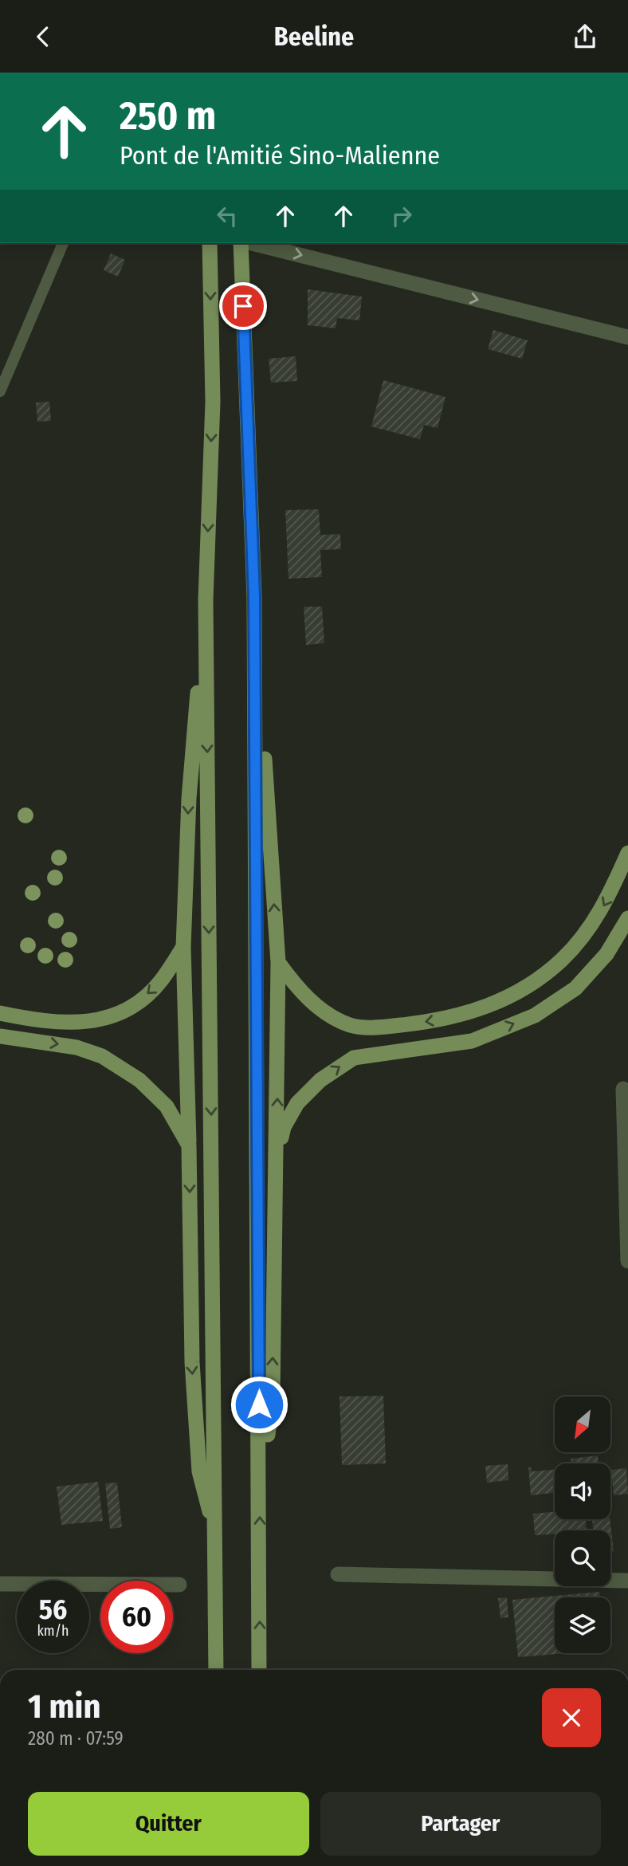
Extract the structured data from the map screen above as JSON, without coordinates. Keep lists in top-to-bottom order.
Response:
{
  "north": "bottom left",
  "page": {
    "header": "Beeline",
    "turn": ["250 m", "Pont de l'Amitié Sino-Malienne"],
    "speed": "56 km/h",
    "limit": "60",
    "heading": ["1 min", "280 m · 07:59"],
    "buttons": ["Quitter", "Partager"]
  }
}
